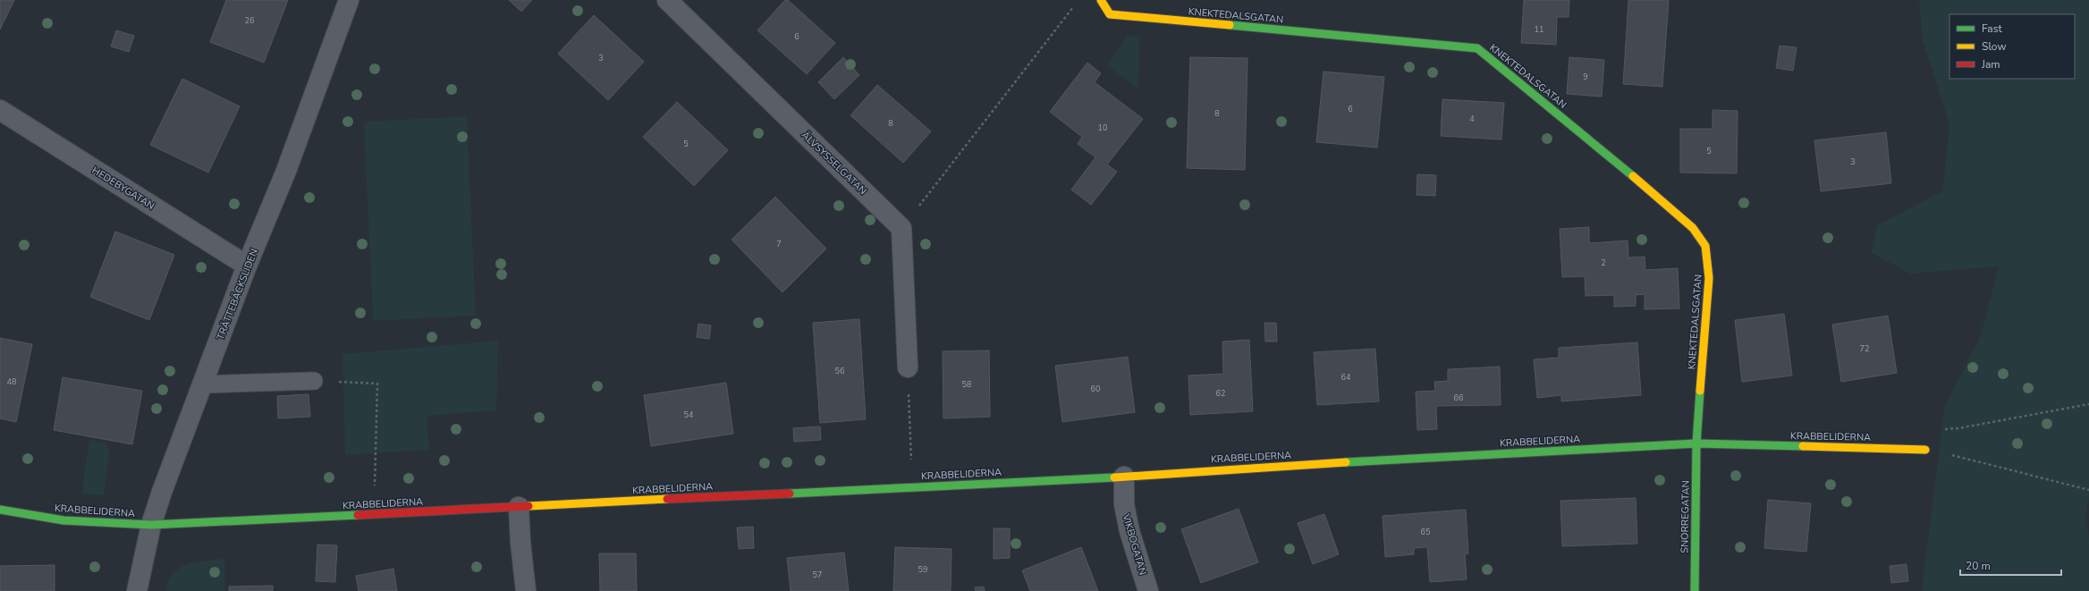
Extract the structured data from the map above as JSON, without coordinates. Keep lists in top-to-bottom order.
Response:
{
  "streets": {
    "street": [
      "KNEKTEDALSGATAN",
      "ÄLVSYSSELGATAN",
      "HEDEBYGATAN",
      "TRÄTTEBÄCKSLIDEN",
      "KRABBELIDERNA",
      "SNORREGATAN",
      "VIKBOGATAN"
    ]
  },
  "crossings": [
    ["KNEKTEDALSGATAN", "KRABBELIDERNA"],
    ["KNEKTEDALSGATAN", "SNORREGATAN"],
    ["HEDEBYGATAN", "TRÄTTEBÄCKSLIDEN"],
    ["TRÄTTEBÄCKSLIDEN", "KRABBELIDERNA"],
    ["KRABBELIDERNA", "SNORREGATAN"],
    ["KRABBELIDERNA", "VIKBOGATAN"]
  ],
  "house_numbers": [
    "26",
    "11",
    "6",
    "3",
    "9",
    "6",
    "8",
    "4",
    "8",
    "10",
    "5",
    "5",
    "3",
    "7",
    "2",
    "72",
    "56",
    "64",
    "48",
    "58",
    "60",
    "62",
    "66",
    "54",
    "65",
    "59",
    "57"
  ],
  "legend": ["Fast", "Slow", "Jam"],
  "scale_bar": "20 m"
}
